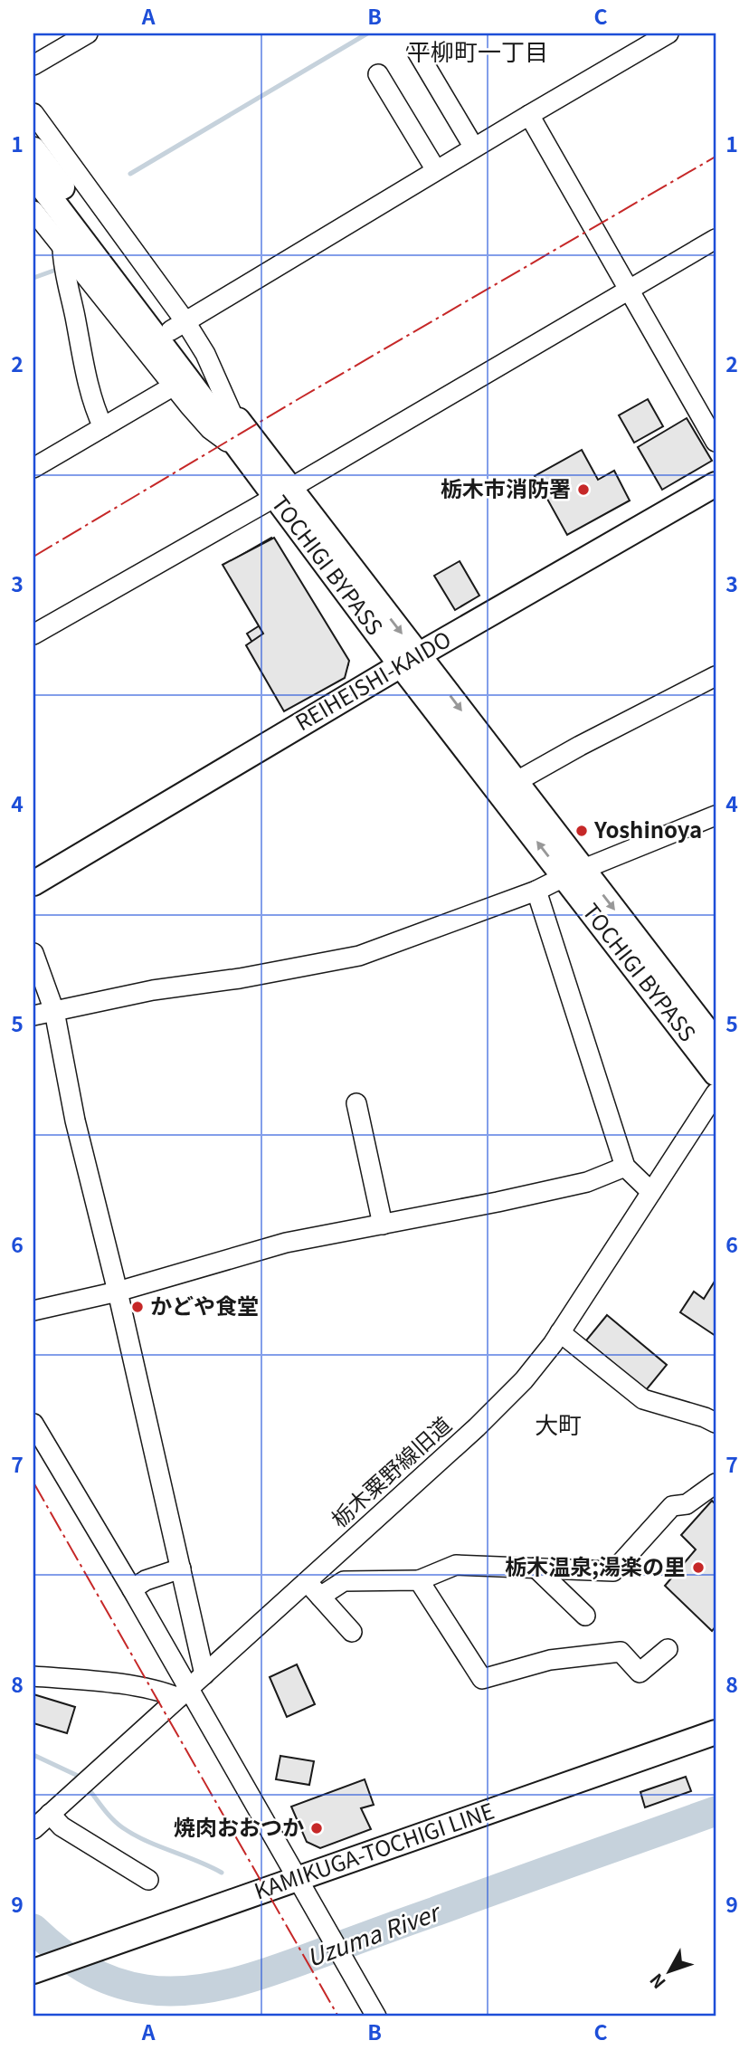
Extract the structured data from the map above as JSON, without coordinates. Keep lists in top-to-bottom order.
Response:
{
  "streets": {
    "main road": ["TOCHIGI BYPASS", "REIHEISHI-KAIDO", "KAMIKUGA-TOCHIGI LINE"],
    "street": ["栃木粟野線旧道"]
  },
  "crossings": [
    ["TOCHIGI BYPASS", "REIHEISHI-KAIDO"]
  ],
  "districts": ["平柳町一丁目", "大町"],
  "water": ["Uzuma River"],
  "places": [
    "栃木市消防署",
    "Yoshinoya",
    "かどや食堂",
    "栃木温泉;湯楽の里",
    "焼肉おおつか"
  ],
  "north": "bottom left",
  "grid": {
    "columns": ["A", "B", "C"],
    "rows": [
      "1",
      "2",
      "3",
      "4",
      "5",
      "6",
      "7",
      "8",
      "9"
    ]
  }
}
